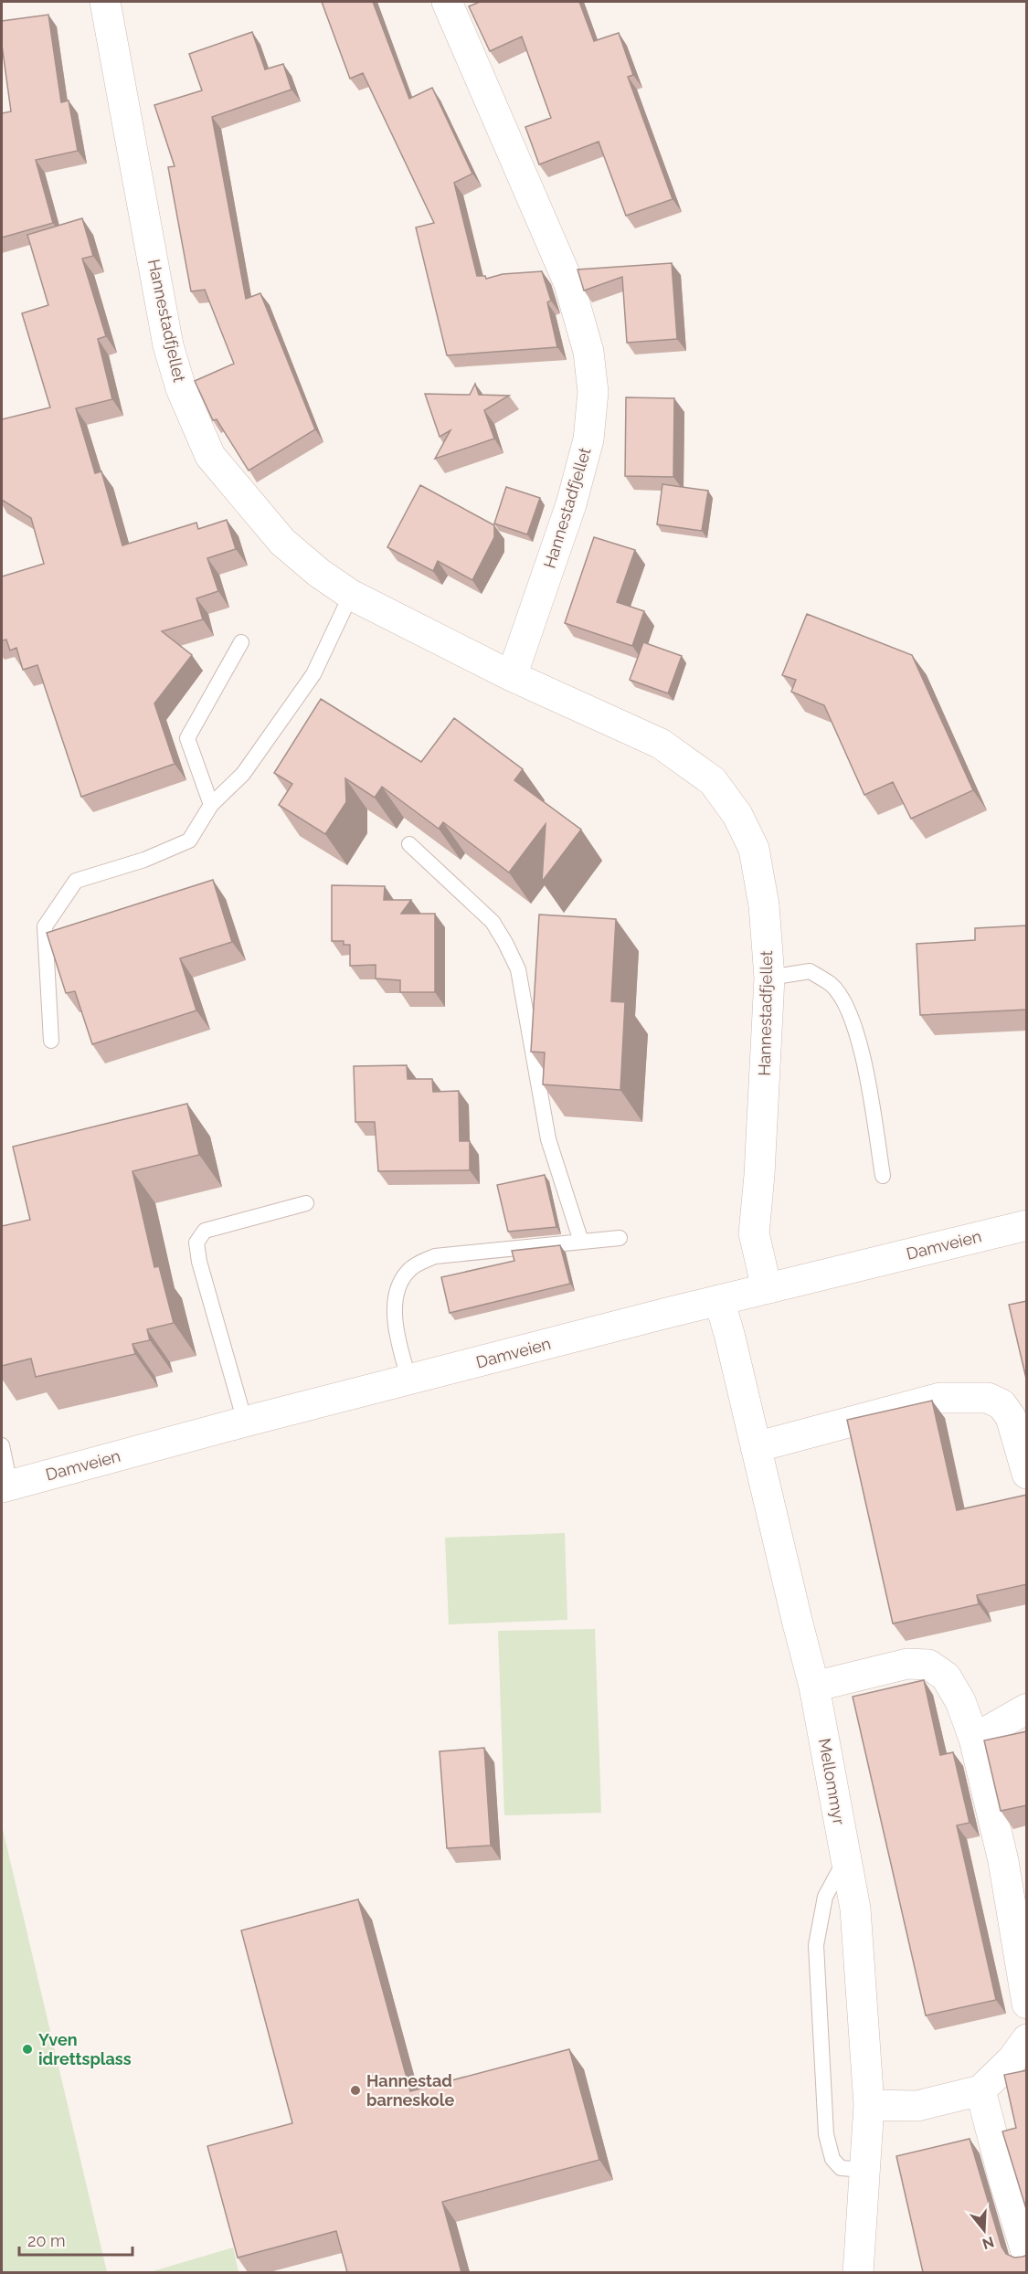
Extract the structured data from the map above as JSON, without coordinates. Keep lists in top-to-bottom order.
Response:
{
  "streets": {
    "street": ["Hannestadfjellet", "Damveien", "Mellommyr"]
  },
  "crossings": [
    ["Hannestadfjellet", "Damveien"],
    ["Damveien", "Mellommyr"]
  ],
  "places": ["Yven idrettsplass", "Hannestad barneskole"],
  "scale_bar": "20 m",
  "north": "bottom"
}
